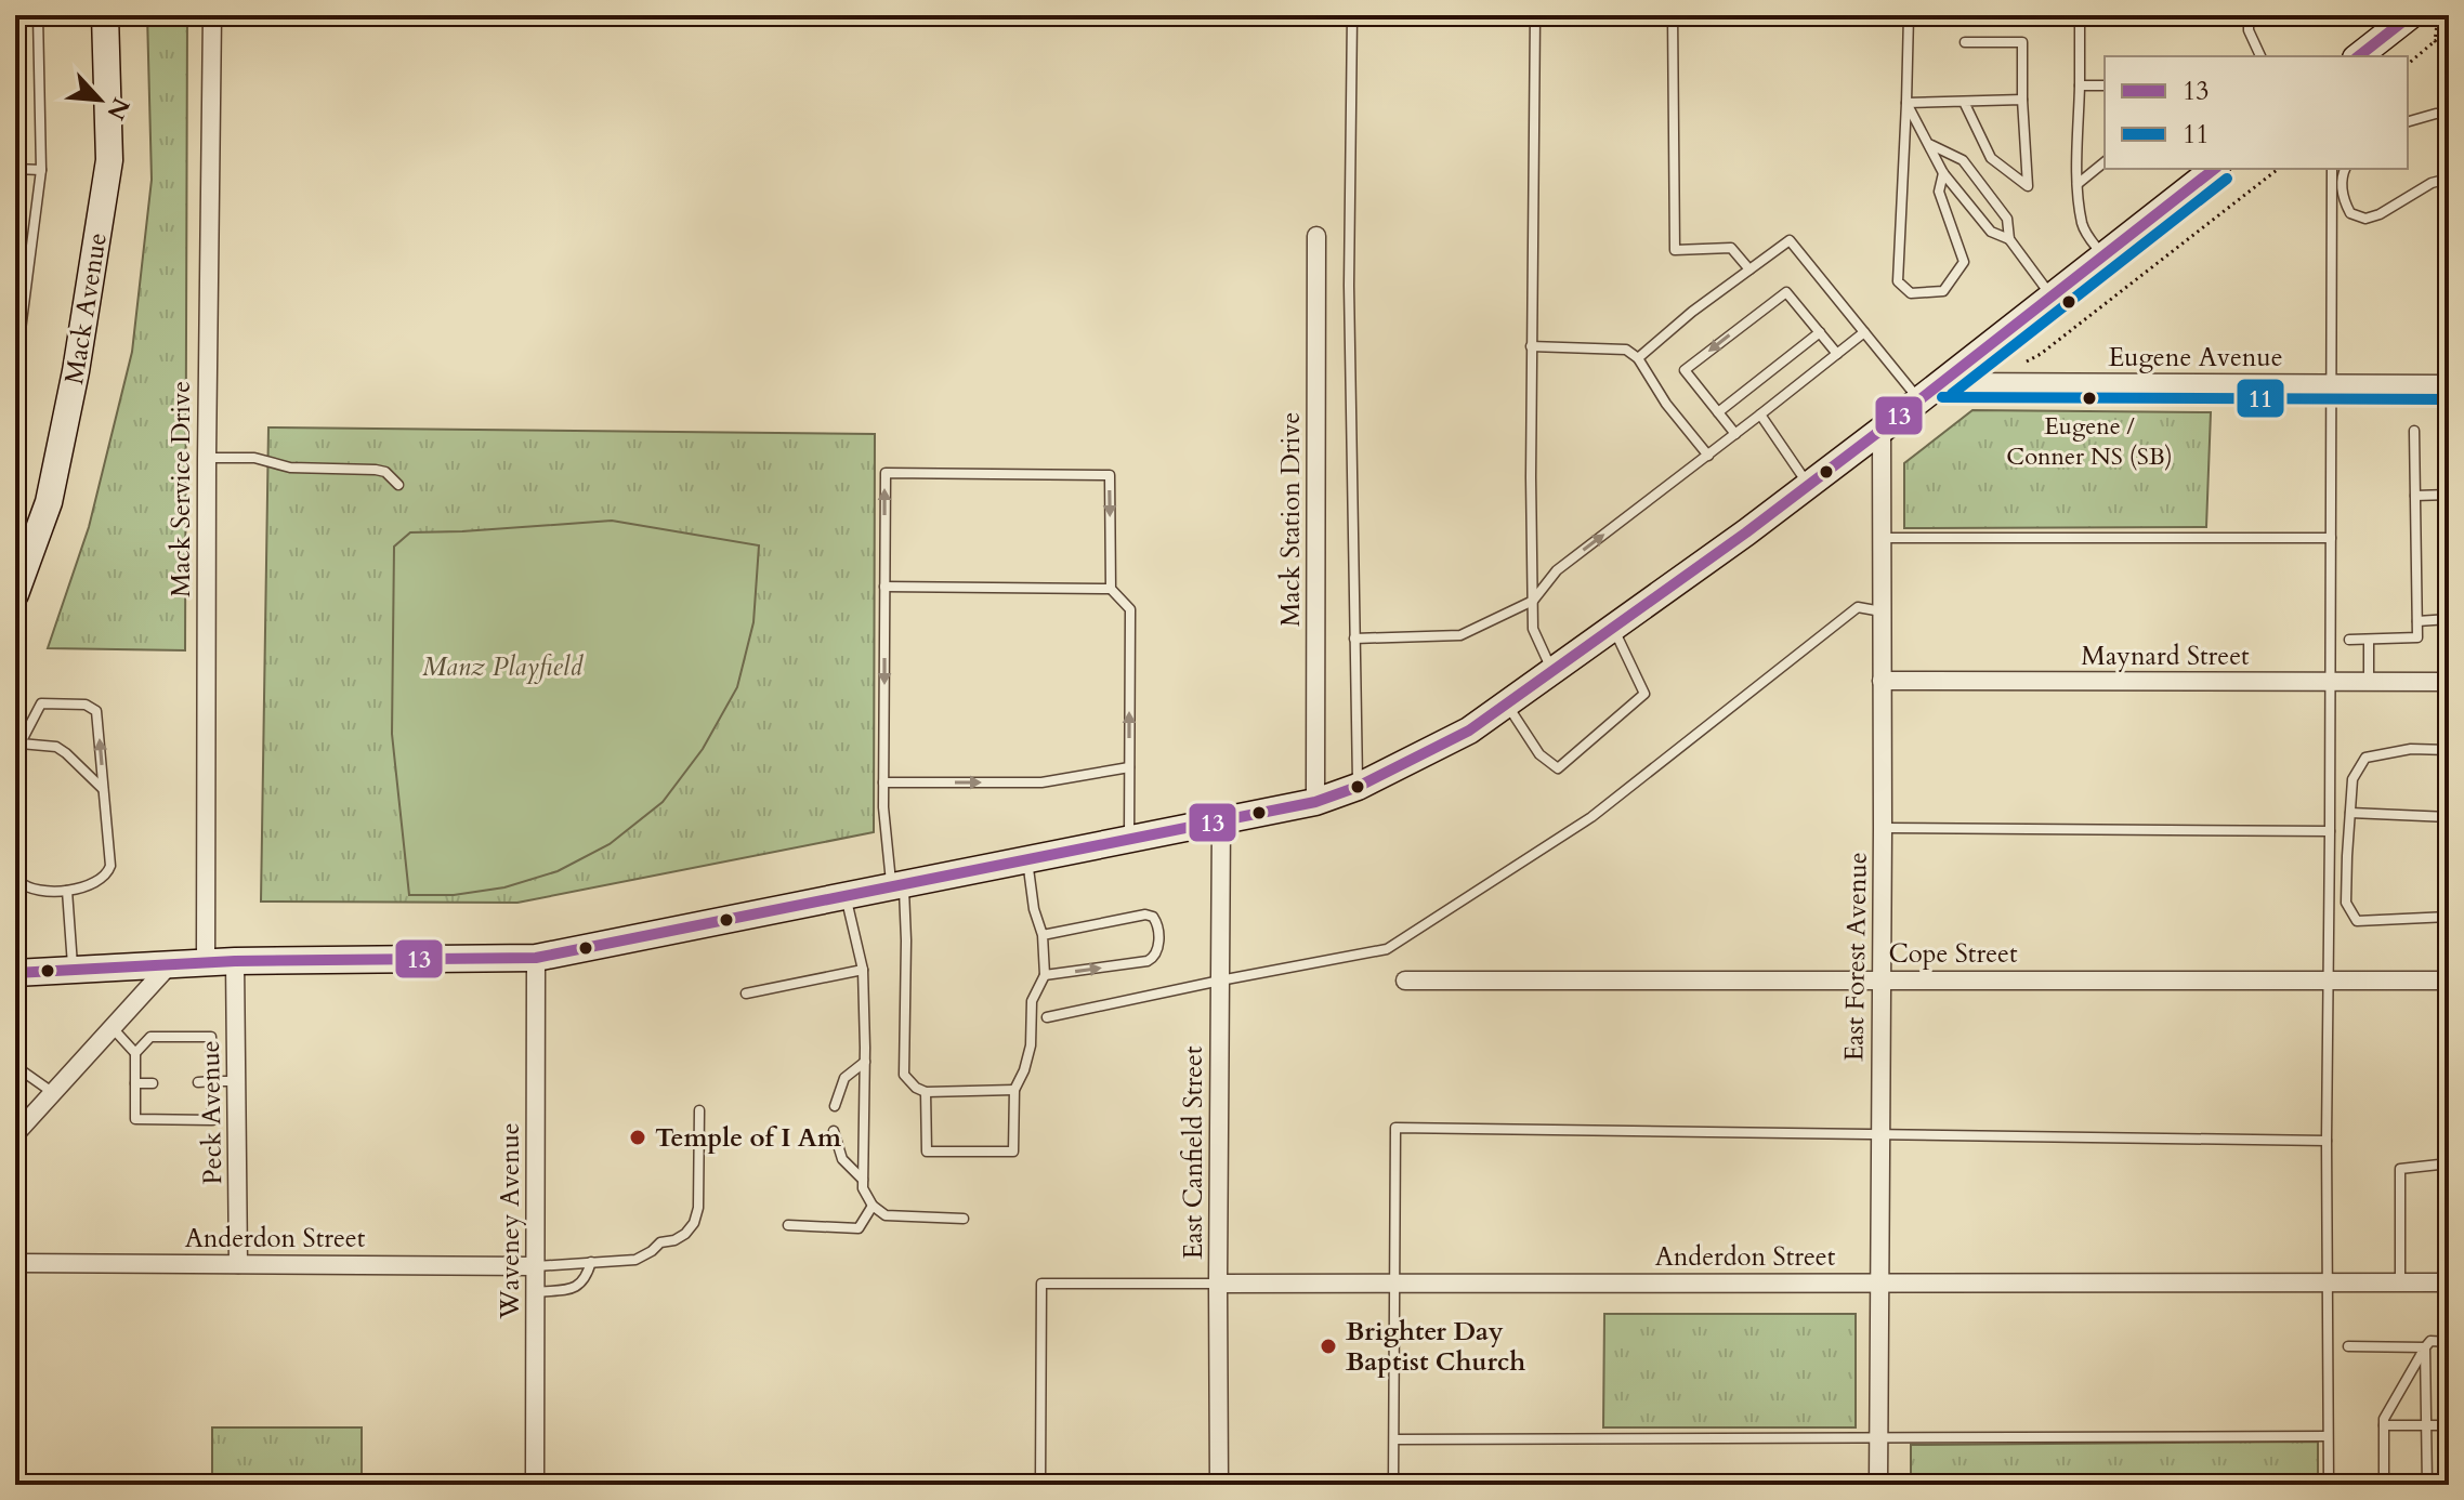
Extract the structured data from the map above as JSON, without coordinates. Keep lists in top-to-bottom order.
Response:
{
  "streets": {
    "main road": ["Mack Avenue"],
    "street": [
      "Eugene Avenue",
      "Mack Service Drive",
      "Mack Station Drive",
      "Maynard Street",
      "Cope Street",
      "East Forest Avenue",
      "Peck Avenue",
      "East Canfield Street",
      "Waveney Avenue",
      "Anderdon Street"
    ]
  },
  "crossings": [
    ["Maynard Street", "East Forest Avenue"],
    ["Cope Street", "East Forest Avenue"],
    ["East Forest Avenue", "Anderdon Street"],
    ["Peck Avenue", "Anderdon Street"],
    ["East Canfield Street", "Anderdon Street"],
    ["Waveney Avenue", "Anderdon Street"]
  ],
  "parks": ["Manz Playfield"],
  "places": ["Eugene / Conner NS (SB)", "Temple of I Am", "Brighter Day Baptist Church"],
  "lines": ["transit line 13", "transit line 11"],
  "legend": ["13", "11"],
  "north": "bottom right"
}
